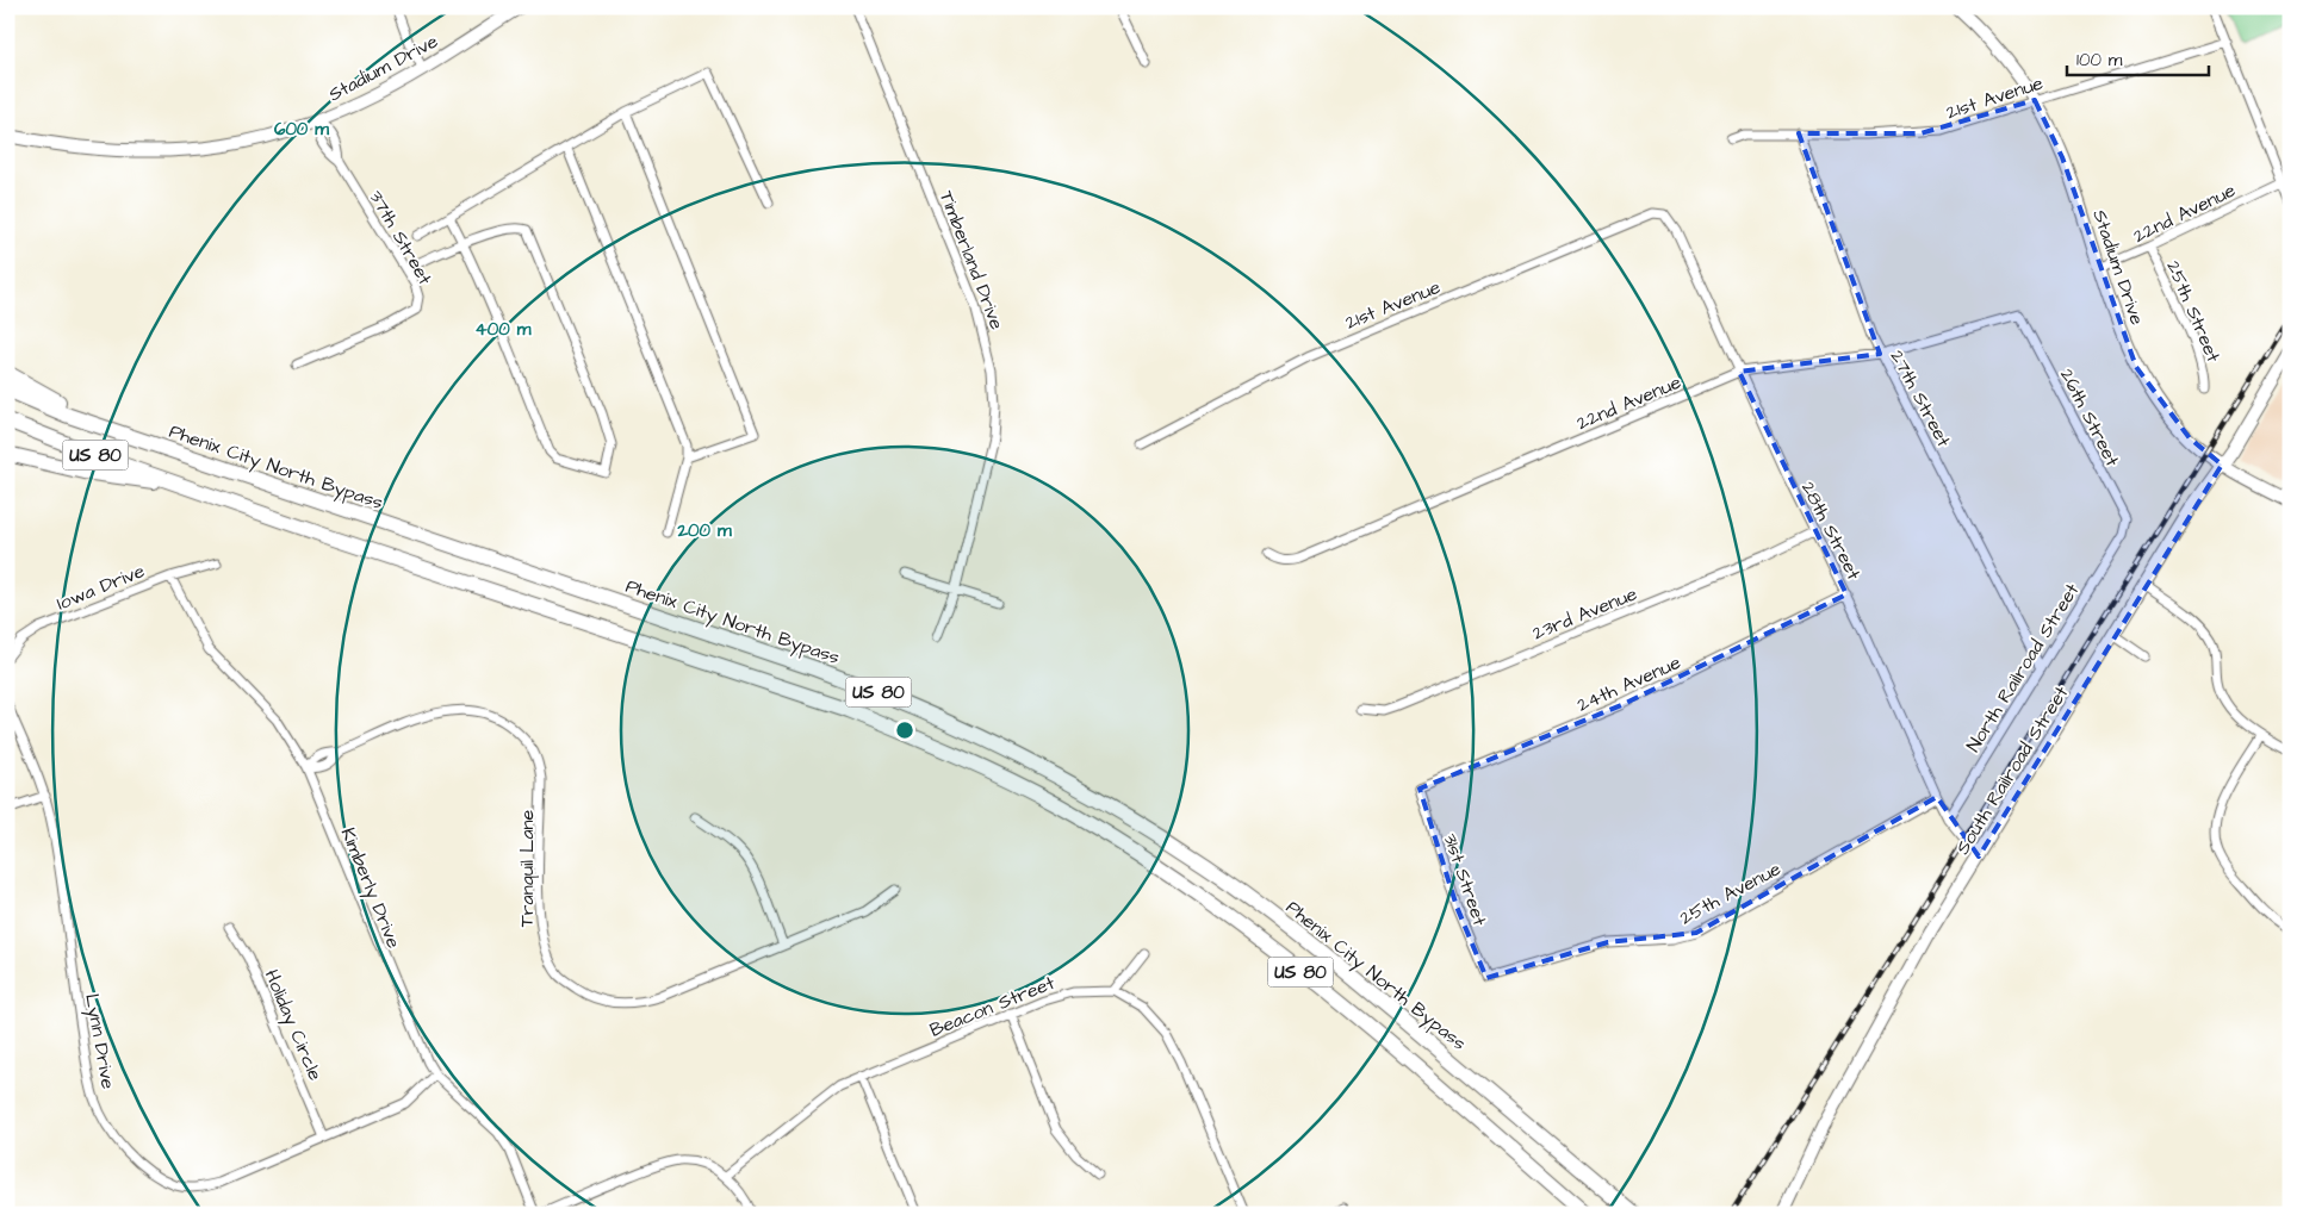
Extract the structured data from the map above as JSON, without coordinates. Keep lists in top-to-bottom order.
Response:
{
  "streets": {
    "highway": ["US 80", "Phenix City North Bypass"],
    "street": [
      "Stadium Drive",
      "21st Avenue",
      "22nd Avenue",
      "37th Street",
      "Timberland Drive",
      "25th Street",
      "27th Street",
      "26th Street",
      "28th Street",
      "Iowa Drive",
      "23rd Avenue",
      "North Railroad Street",
      "24th Avenue",
      "South Railroad Street",
      "Tranquil Lane",
      "31st Street",
      "Kimberly Drive",
      "25th Avenue",
      "Beacon Street",
      "Holiday Circle",
      "Lynn Drive"
    ]
  },
  "crossings": [
    ["Stadium Drive", "21st Avenue"],
    ["Stadium Drive", "22nd Avenue"],
    ["Stadium Drive", "37th Street"],
    ["Stadium Drive", "South Railroad Street"],
    ["21st Avenue", "27th Street"],
    ["21st Avenue", "28th Street"],
    ["22nd Avenue", "25th Street"],
    ["22nd Avenue", "27th Street"],
    ["22nd Avenue", "26th Street"],
    ["22nd Avenue", "28th Street"],
    ["27th Street", "North Railroad Street"],
    ["26th Street", "North Railroad Street"],
    ["28th Street", "23rd Avenue"],
    ["28th Street", "North Railroad Street"],
    ["28th Street", "24th Avenue"],
    ["28th Street", "South Railroad Street"],
    ["28th Street", "25th Avenue"],
    ["Iowa Drive", "Kimberly Drive"],
    ["24th Avenue", "31st Street"],
    ["Tranquil Lane", "Kimberly Drive"],
    ["31st Street", "25th Avenue"],
    ["Kimberly Drive", "Lynn Drive"],
    ["Holiday Circle", "Lynn Drive"]
  ],
  "scale_bar": "100 m",
  "rings": ["600 m", "400 m", "200 m"]
}
